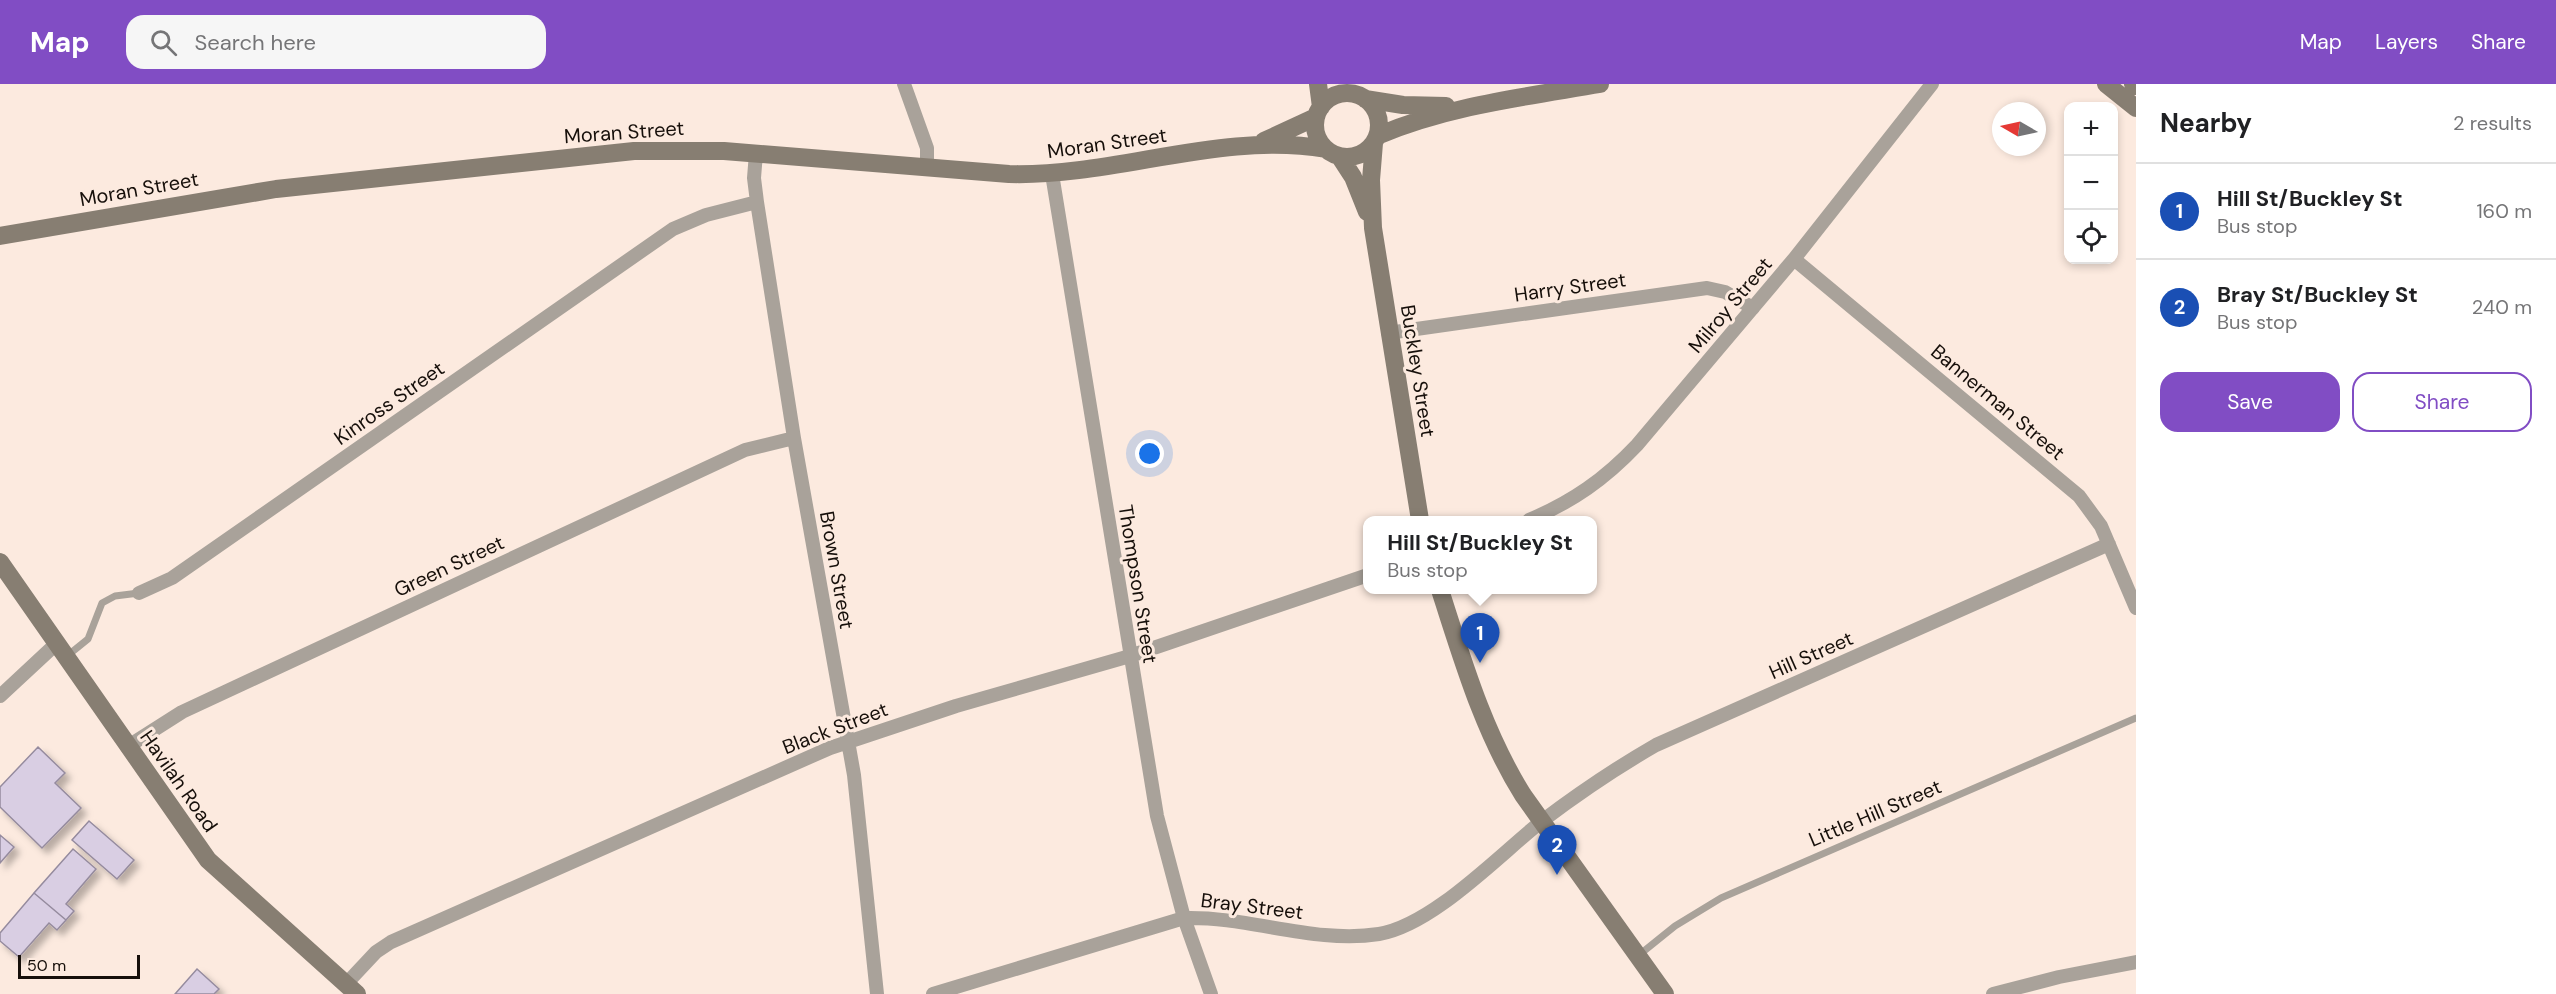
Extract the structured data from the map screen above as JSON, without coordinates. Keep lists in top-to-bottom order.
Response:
{
  "streets": {
    "street": [
      "Moran Street",
      "Harry Street",
      "Milroy Street",
      "Buckley Street",
      "Bannerman Street",
      "Kinross Street",
      "Green Street",
      "Brown Street",
      "Thompson Street",
      "Hill Street",
      "Black Street",
      "Havilah Road",
      "Bray Street"
    ],
    "lane": ["Little Hill Street"]
  },
  "crossings": [
    ["Moran Street", "Buckley Street"],
    ["Moran Street", "Brown Street"],
    ["Moran Street", "Thompson Street"],
    ["Harry Street", "Milroy Street"],
    ["Harry Street", "Buckley Street"],
    ["Milroy Street", "Bannerman Street"],
    ["Bannerman Street", "Hill Street"],
    ["Kinross Street", "Brown Street"],
    ["Kinross Street", "Havilah Road"],
    ["Green Street", "Brown Street"],
    ["Green Street", "Havilah Road"],
    ["Brown Street", "Black Street"],
    ["Thompson Street", "Black Street"],
    ["Thompson Street", "Bray Street"],
    ["Hill Street", "Bray Street"],
    ["Black Street", "Havilah Road"]
  ],
  "scale_bar": "50 m",
  "north": "left",
  "page": {
    "header": "Map",
    "search": "Search here",
    "nav": ["Map", "Layers", "Share"],
    "heading": ["Nearby", "2 results"],
    "map_buttons": ["+", "−"],
    "list": [
      {
        "mark": "1",
        "name": "Hill St/Buckley St",
        "note": "Bus stop",
        "value": "160 m"
      },
      {
        "mark": "2",
        "name": "Bray St/Buckley St",
        "note": "Bus stop",
        "value": "240 m"
      }
    ],
    "buttons": ["Save", "Share"],
    "popup": ["Hill St/Buckley St", "Bus stop"],
    "pins": ["1", "2"],
    "scale": "50 m"
  }
}
